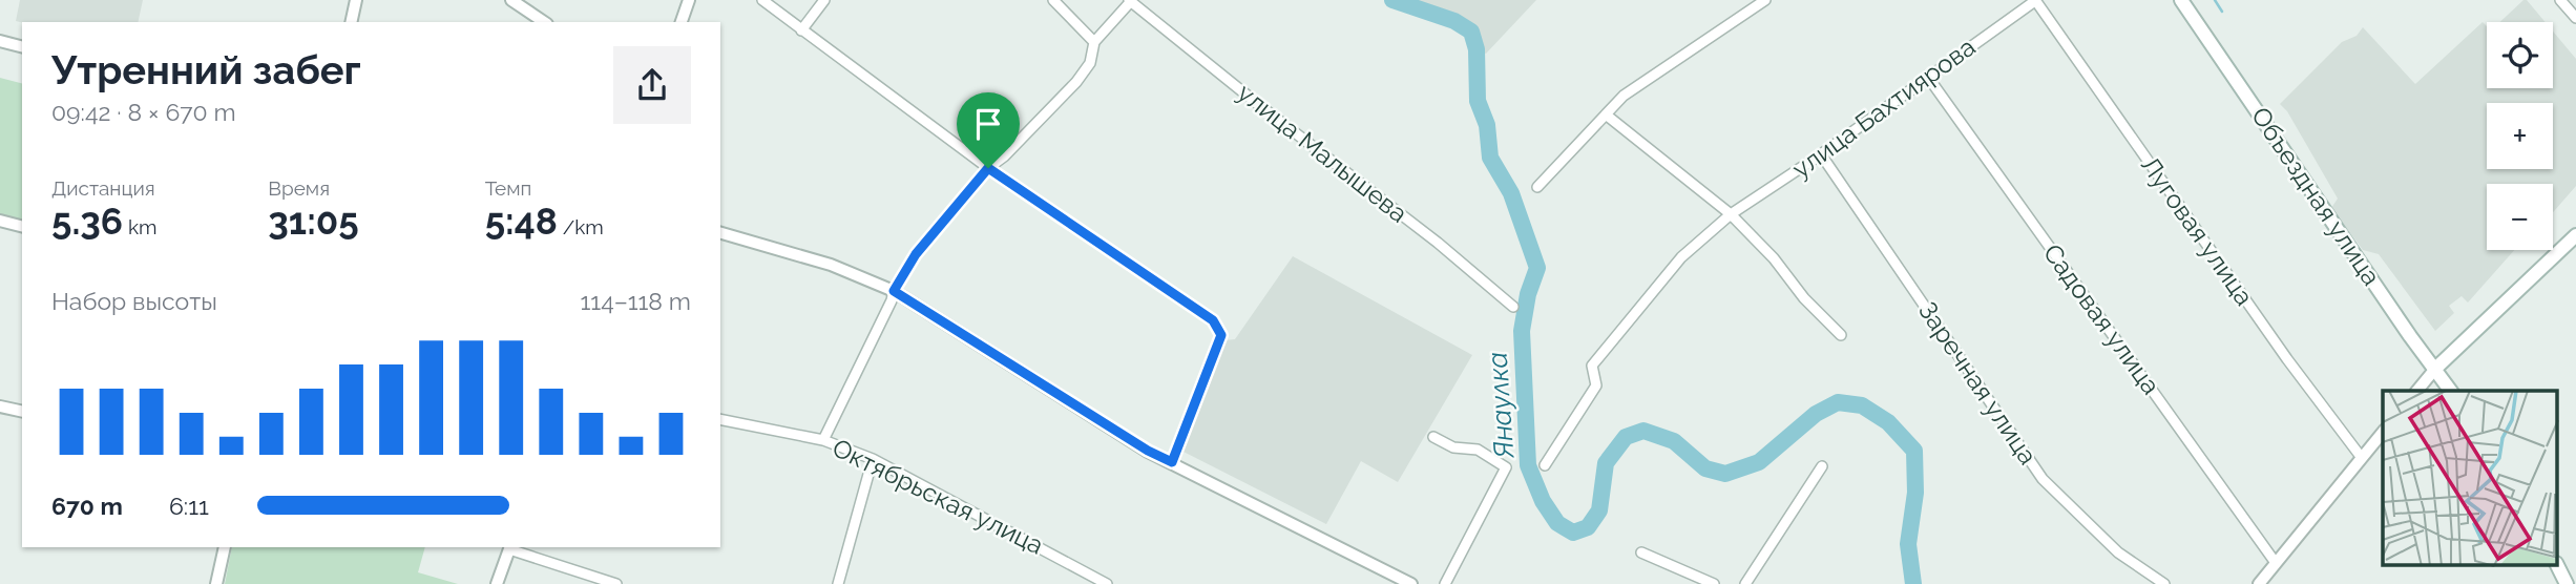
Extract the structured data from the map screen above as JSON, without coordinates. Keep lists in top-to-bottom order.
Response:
{
  "streets": {
    "main road": ["Объездная улица"],
    "street": [
      "улица Бахтиярова",
      "улица Малышева",
      "Луговая улица",
      "Садовая улица",
      "Заречная улица",
      "Октябрьская улица"
    ]
  },
  "crossings": [
    ["улица Бахтиярова", "Луговая улица"],
    ["улица Бахтиярова", "Садовая улица"],
    ["улица Бахтиярова", "Заречная улица"]
  ],
  "water": ["Янаулка"],
  "page": {
    "map_buttons": ["+", "−"],
    "heading": ["Утренний забег", "09:42 · 8 × 670 m"],
    "stats": [
      ["Дистанция", "5.36 km"],
      ["Время", "31:05"],
      ["Темп", "5:48 /km"]
    ],
    "chart": ["Набор высоты", "114–118 m"],
    "list": [
      {
        "name": "670 m",
        "note": "6:11"
      }
    ]
  }
}
